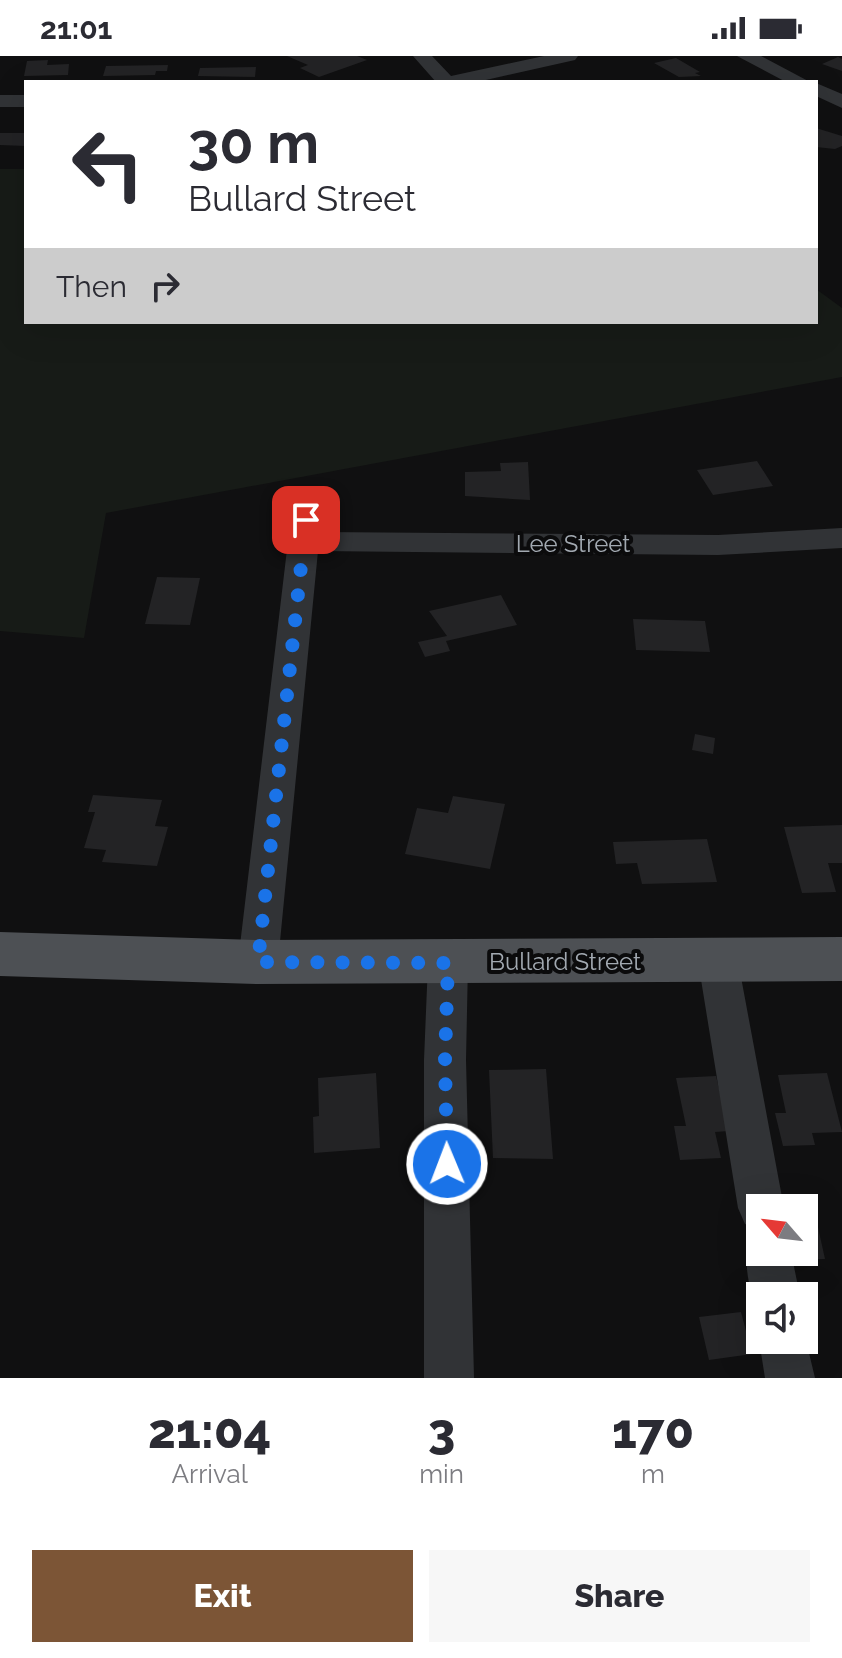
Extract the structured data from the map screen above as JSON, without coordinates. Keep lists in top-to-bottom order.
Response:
{
  "streets": {
    "main road": ["Bullard Street"],
    "street": ["Lee Street"]
  },
  "crossings": [
    ["Lee Street", "Bullard Street"]
  ],
  "north": "top left",
  "page": {
    "status": "21:01",
    "turn": ["30 m", "Bullard Street"],
    "then": "Then",
    "eta": [
      "21:04",
      "Arrival",
      "3",
      "min",
      "170",
      "m"
    ],
    "buttons": ["Exit", "Share"]
  }
}
